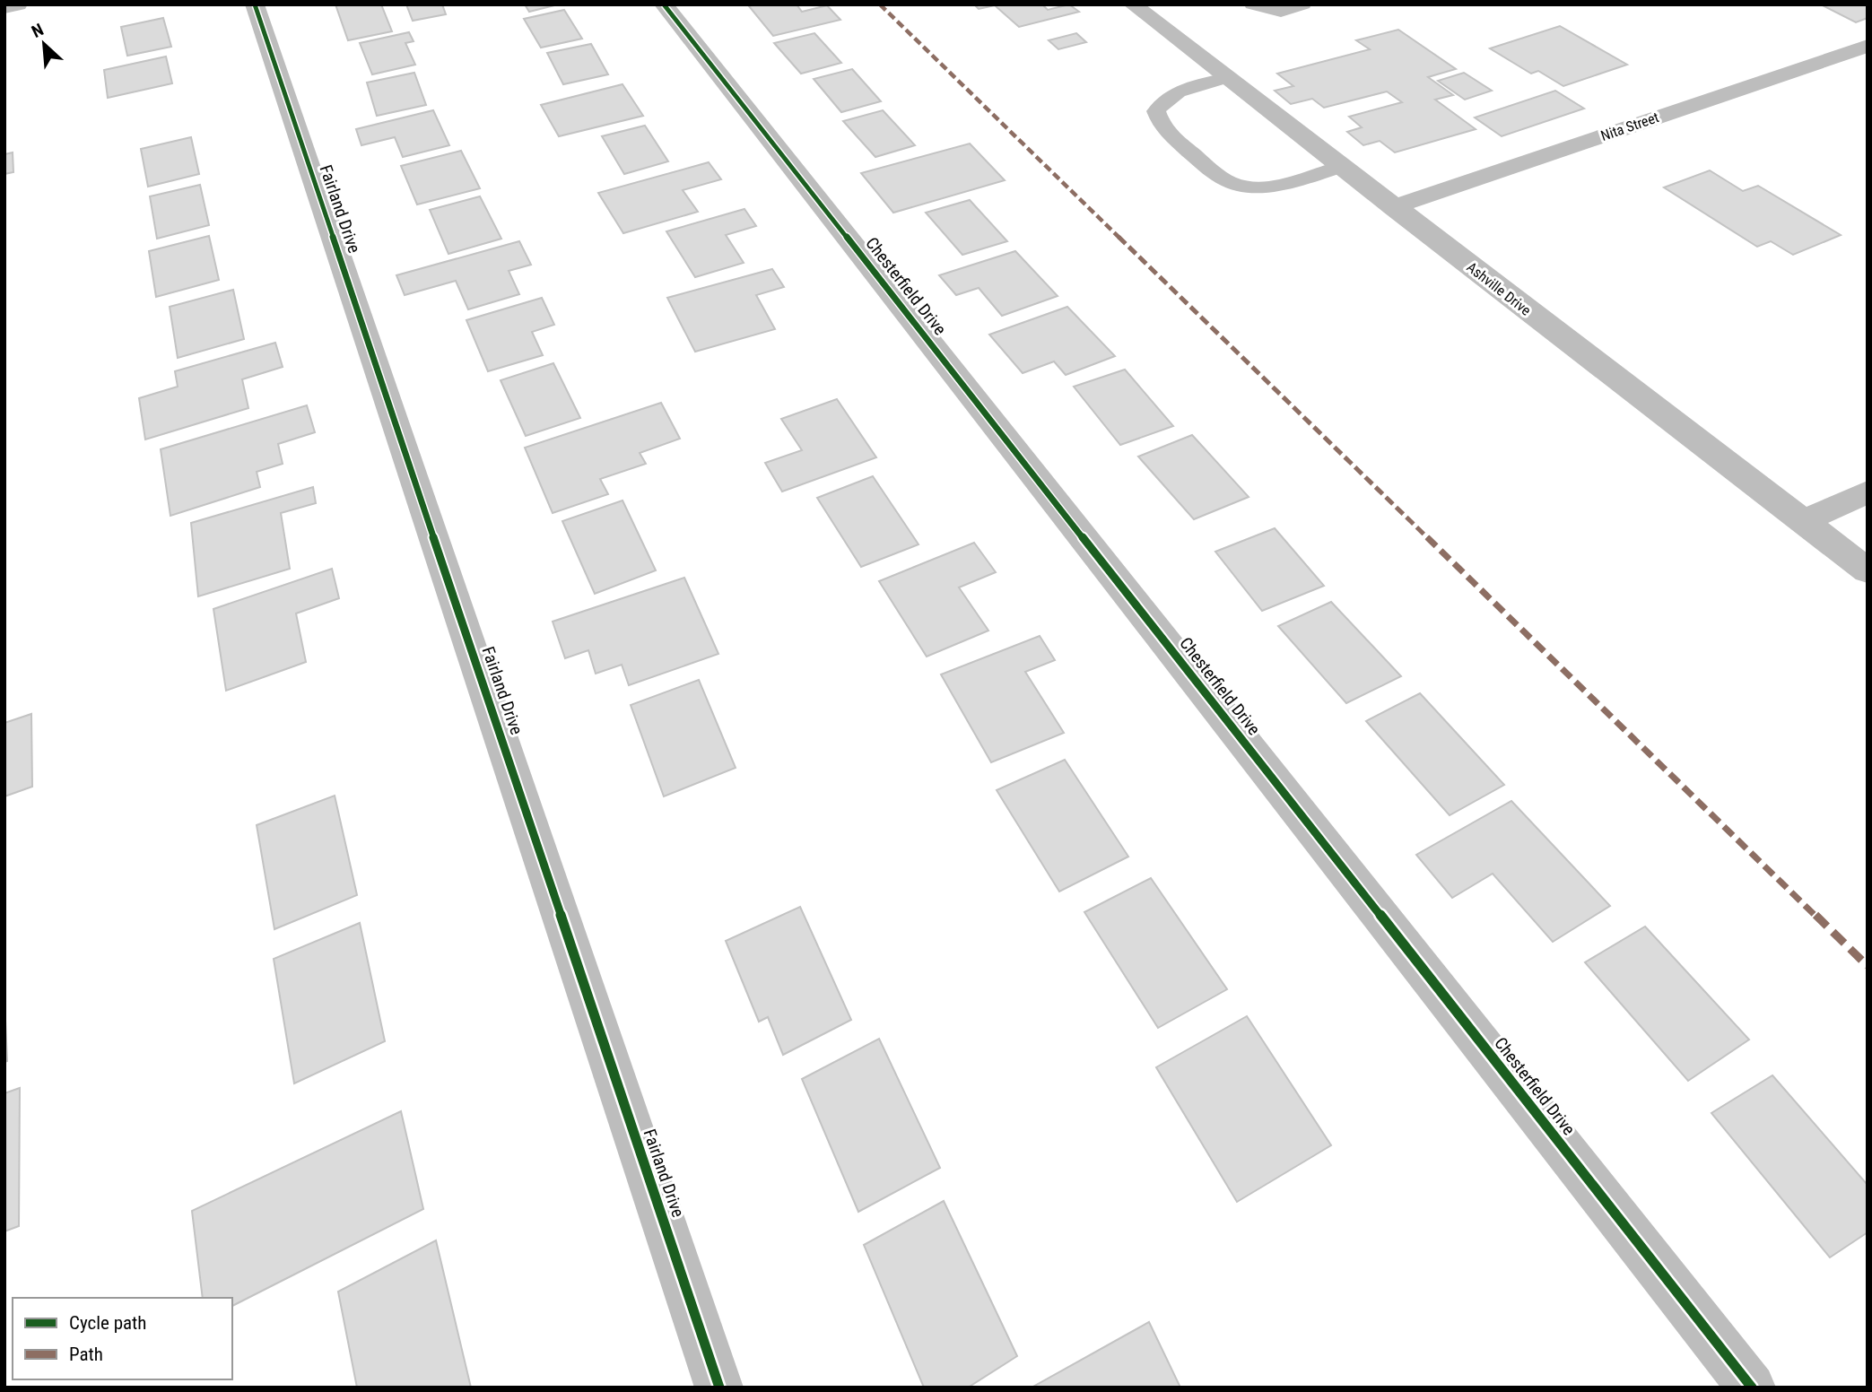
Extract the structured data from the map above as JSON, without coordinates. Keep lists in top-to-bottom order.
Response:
{
  "streets": {
    "street": [
      "Nita Street",
      "Fairland Drive",
      "Chesterfield Drive",
      "Ashville Drive"
    ]
  },
  "crossings": [
    ["Nita Street", "Ashville Drive"]
  ],
  "legend": ["Cycle path", "Path"],
  "north": "top left"
}
